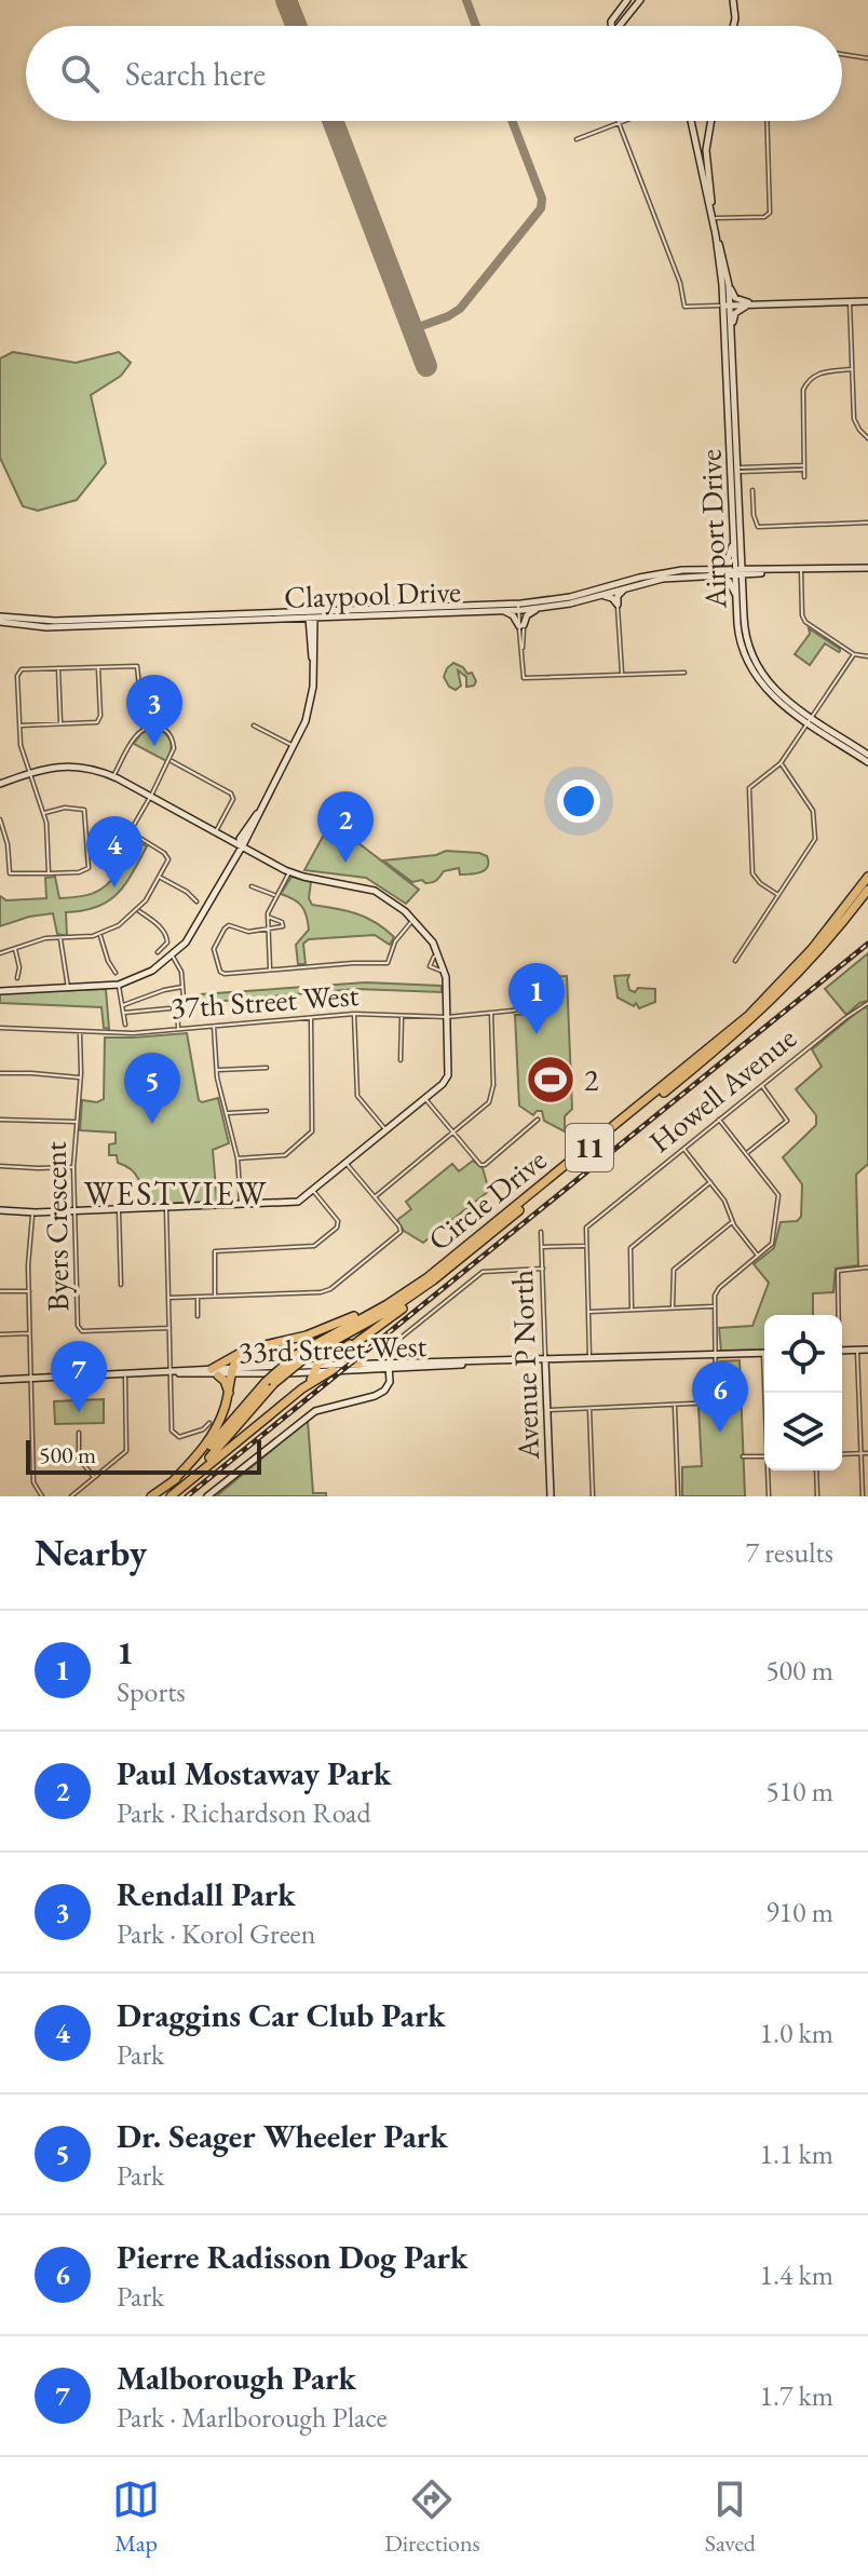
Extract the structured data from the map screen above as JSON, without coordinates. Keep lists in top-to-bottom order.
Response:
{
  "streets": {
    "highway": ["11", "Circle Drive"],
    "main road": [
      "Airport Drive",
      "Claypool Drive",
      "33rd Street West",
      "Avenue P North"
    ],
    "street": ["37th Street West", "Howell Avenue", "Byers Crescent"]
  },
  "crossings": [
    ["Airport Drive", "Claypool Drive"],
    ["37th Street West", "Byers Crescent"],
    ["33rd Street West", "Avenue P North"]
  ],
  "districts": ["WESTVIEW"],
  "places": {
    "sports": ["2"]
  },
  "scale_bar": "500 m",
  "page": {
    "search": "Search here",
    "pins": [
      "3",
      "2",
      "4",
      "1",
      "5",
      "7",
      "6"
    ],
    "scale": "500 m",
    "heading": ["Nearby", "7 results"],
    "list": [
      {
        "mark": "1",
        "name": "1",
        "note": "Sports",
        "value": "500 m"
      },
      {
        "mark": "2",
        "name": "Paul Mostaway Park",
        "note": "Park · Richardson Road",
        "value": "510 m"
      },
      {
        "mark": "3",
        "name": "Rendall Park",
        "note": "Park · Korol Green",
        "value": "910 m"
      },
      {
        "mark": "4",
        "name": "Draggins Car Club Park",
        "note": "Park",
        "value": "1.0 km"
      },
      {
        "mark": "5",
        "name": "Dr. Seager Wheeler Park",
        "note": "Park",
        "value": "1.1 km"
      },
      {
        "mark": "6",
        "name": "Pierre Radisson Dog Park",
        "note": "Park",
        "value": "1.4 km"
      },
      {
        "mark": "7",
        "name": "Malborough Park",
        "note": "Park · Marlborough Place",
        "value": "1.7 km"
      }
    ],
    "nav": ["Map", "Directions", "Saved"]
  }
}
